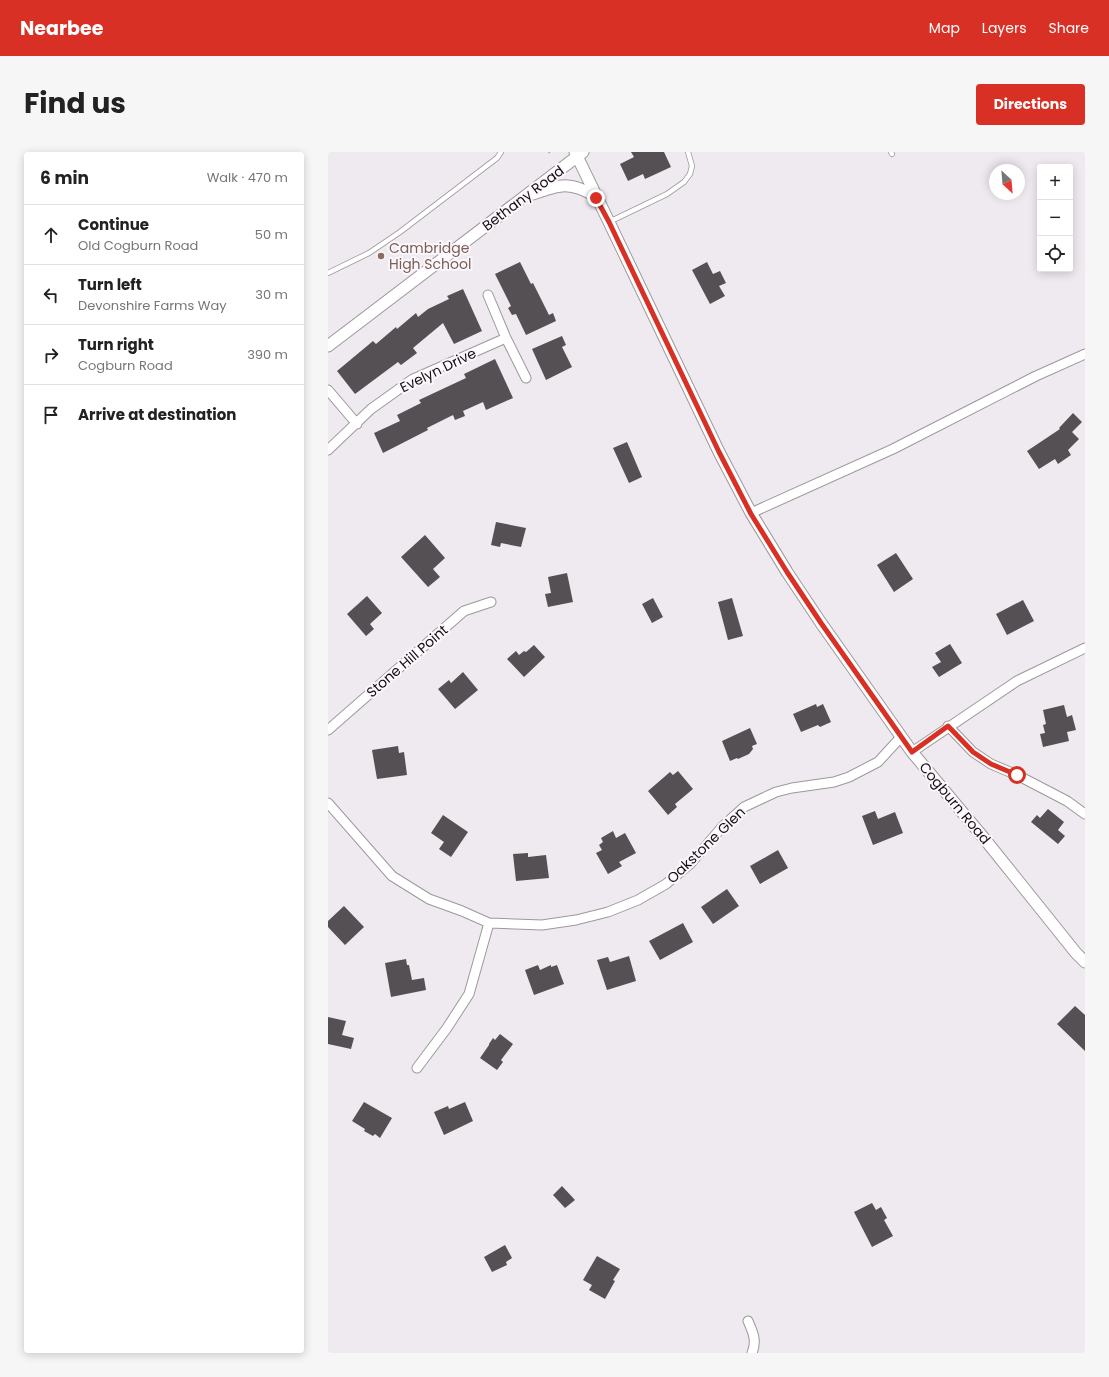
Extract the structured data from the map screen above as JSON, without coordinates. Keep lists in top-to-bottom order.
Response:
{
  "streets": {
    "street": [
      "Bethany Road",
      "Evelyn Drive",
      "Stone Hill Point",
      "Cogburn Road",
      "Oakstone Glen"
    ]
  },
  "crossings": [
    ["Bethany Road", "Cogburn Road"],
    ["Cogburn Road", "Oakstone Glen"]
  ],
  "places": ["Cambridge High School"],
  "north": "bottom right",
  "page": {
    "header": "Nearbee",
    "nav": ["Map", "Layers", "Share"],
    "title": "Find us",
    "buttons": "Directions",
    "heading": ["6 min", "Walk · 470 m"],
    "map_buttons": ["+", "−"],
    "list": [
      ["Continue", "Old Cogburn Road", "50 m"],
      ["Turn left", "Devonshire Farms Way", "30 m"],
      ["Turn right", "Cogburn Road", "390 m"],
      "Arrive at destination"
    ]
  }
}
